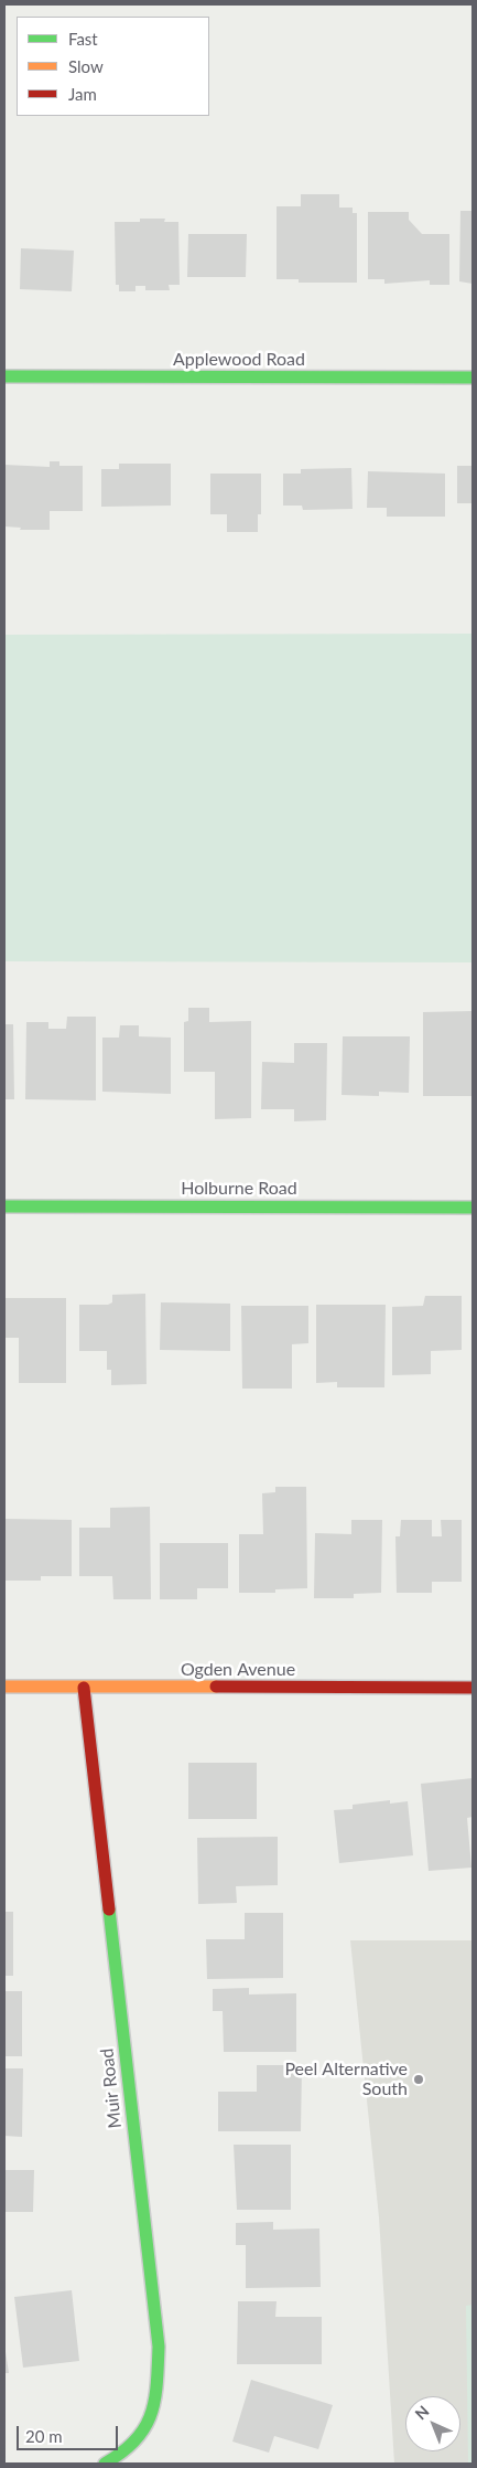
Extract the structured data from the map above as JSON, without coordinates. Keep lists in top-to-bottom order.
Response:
{
  "streets": {
    "street": [
      "Applewood Road",
      "Holburne Road",
      "Ogden Avenue",
      "Muir Road"
    ]
  },
  "crossings": [
    ["Ogden Avenue", "Muir Road"]
  ],
  "places": ["Peel Alternative South"],
  "legend": ["Fast", "Slow", "Jam"],
  "scale_bar": "20 m",
  "north": "top left"
}
